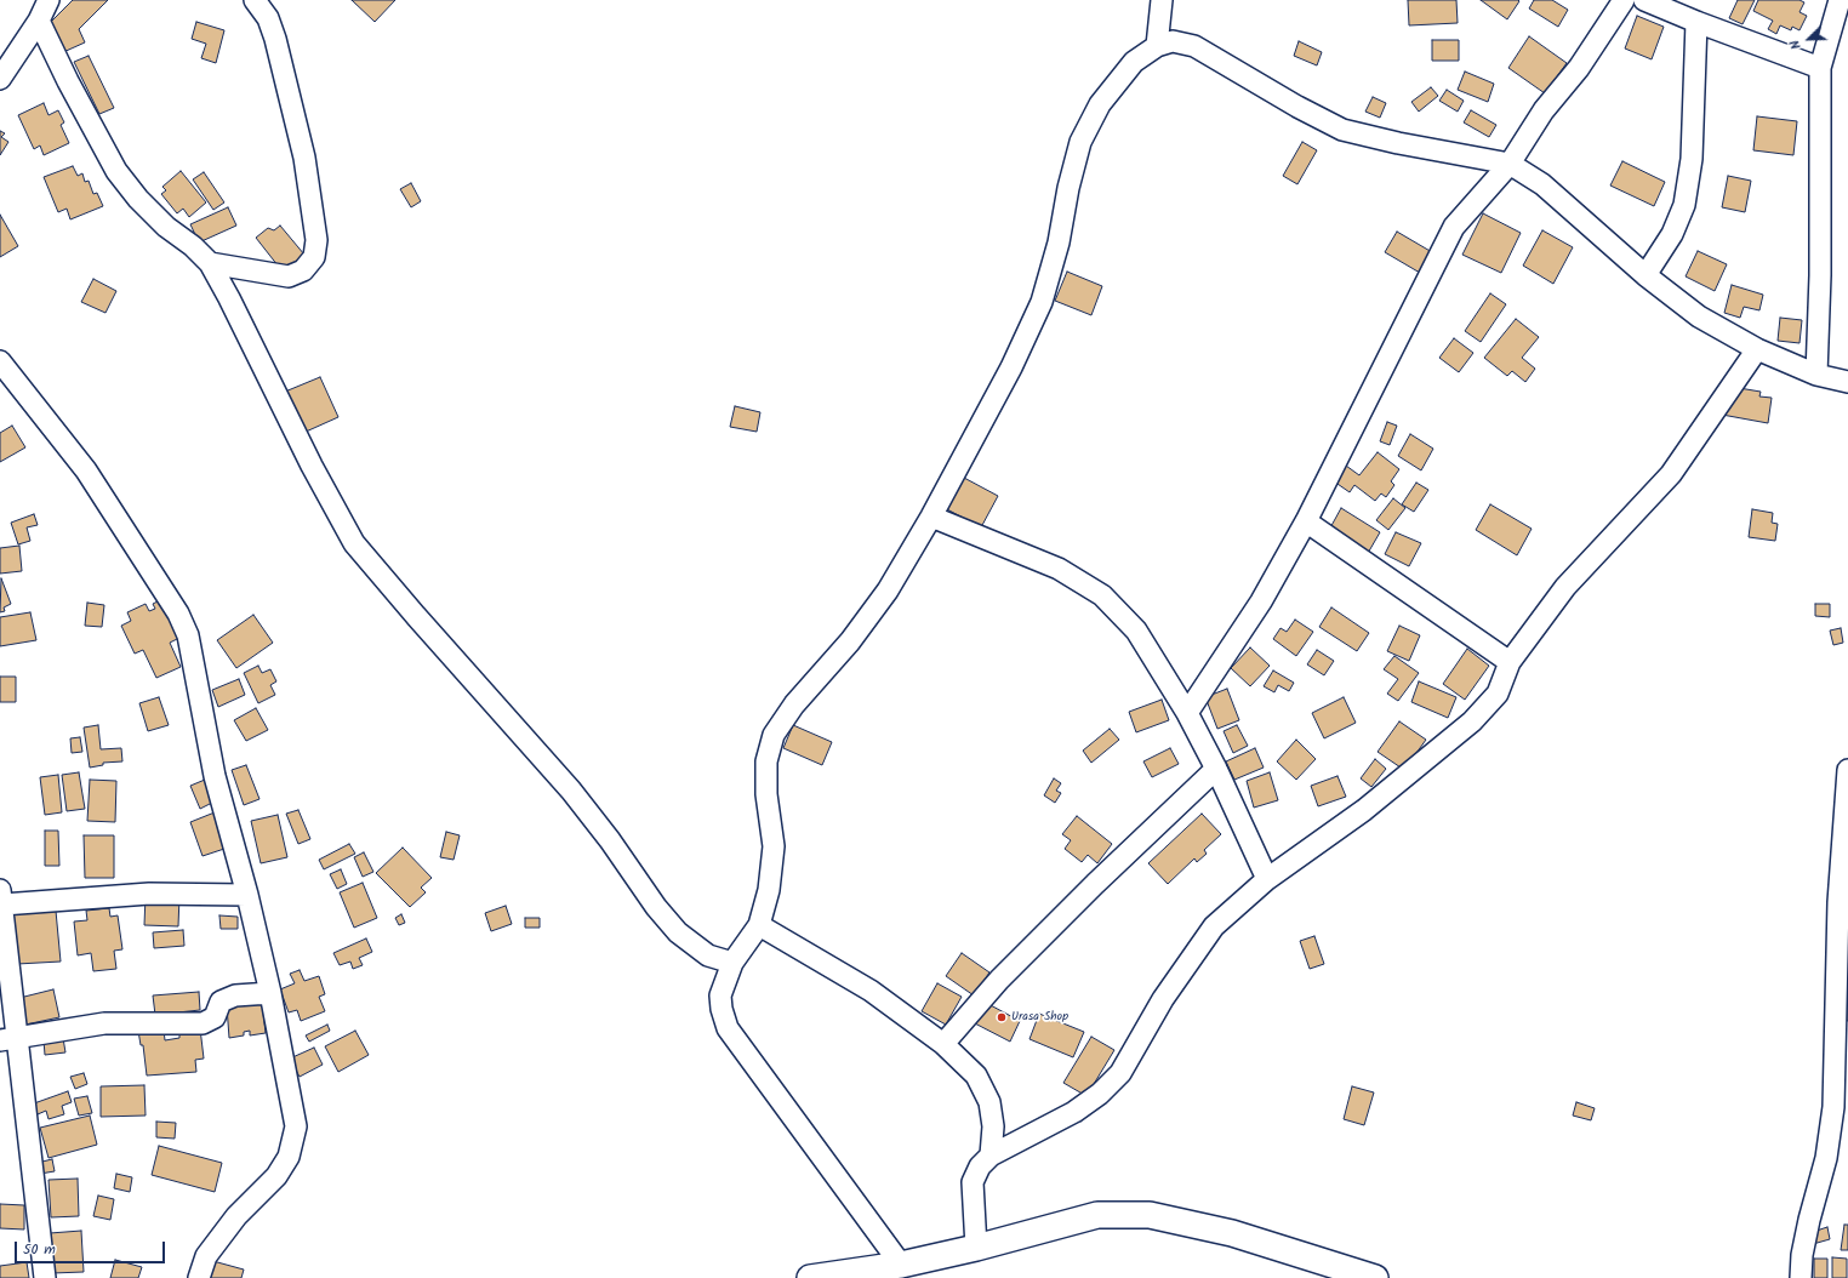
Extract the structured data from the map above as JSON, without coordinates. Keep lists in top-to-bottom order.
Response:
{
  "places": ["Urasa Shop"],
  "scale_bar": "50 m",
  "north": "bottom left"
}
